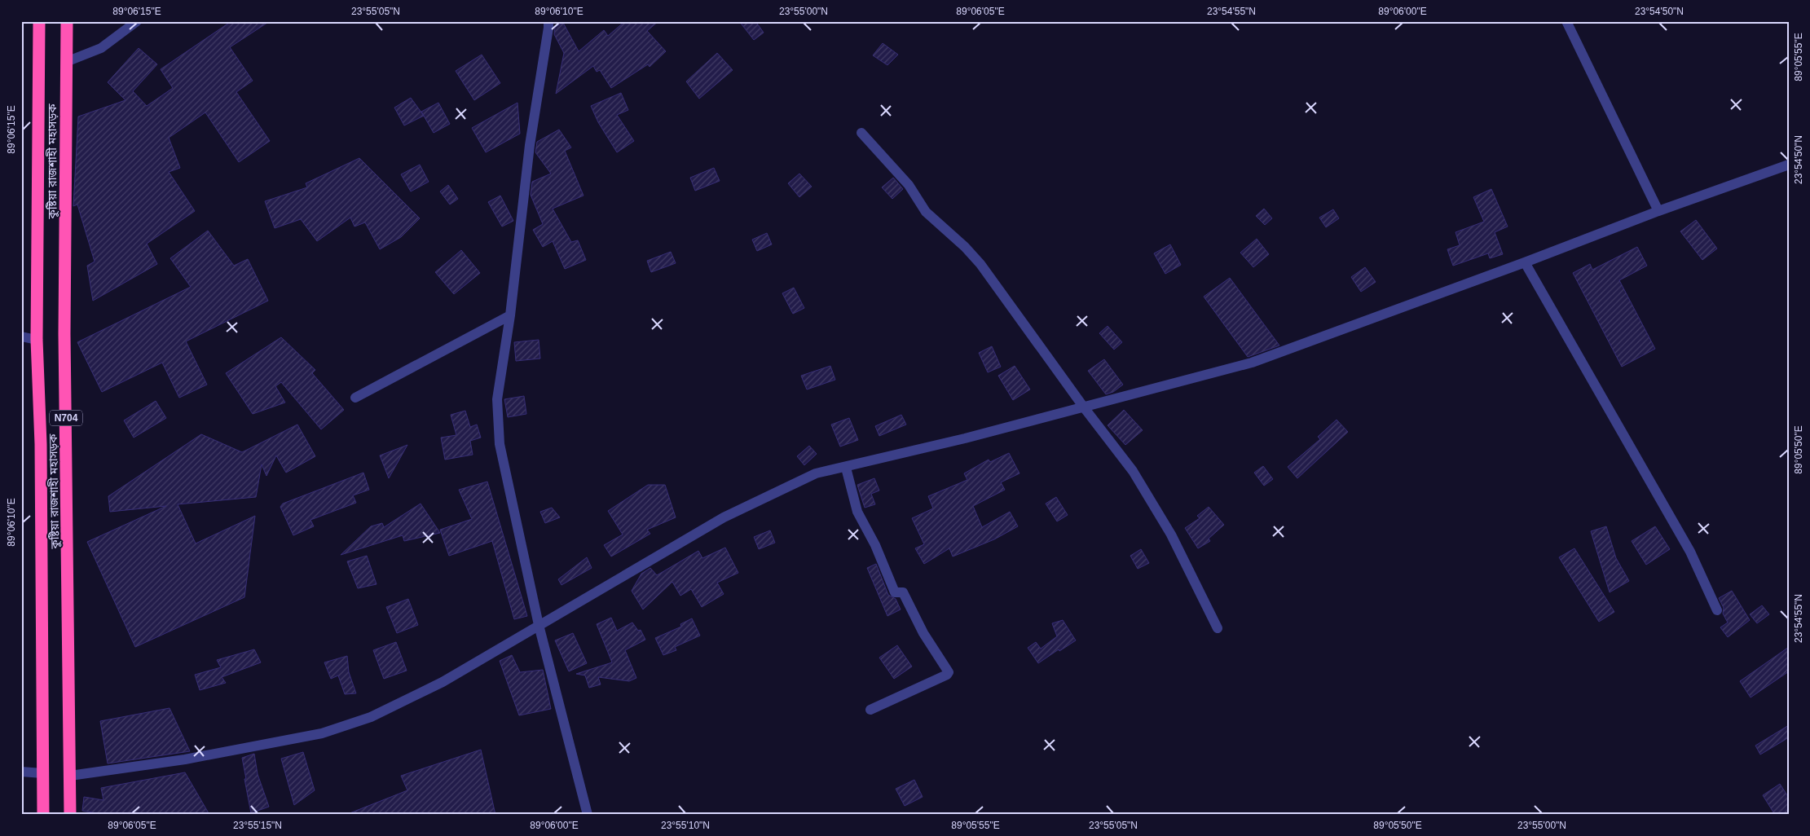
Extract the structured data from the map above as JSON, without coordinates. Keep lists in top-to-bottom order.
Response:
{
  "streets": {
    "highway": ["কুষ্টিয়া রাজশাহী মহাসড়ক", "N704"]
  },
  "coordinates": [
    "89°06'15\"E",
    "23°55'05\"N",
    "89°06'10\"E",
    "23°55'00\"N",
    "89°06'05\"E",
    "23°54'55\"N",
    "89°06'00\"E",
    "23°54'50\"N",
    "89°05'55\"E",
    "89°05'50\"E",
    "23°55'15\"N",
    "23°55'10\"N"
  ]
}
